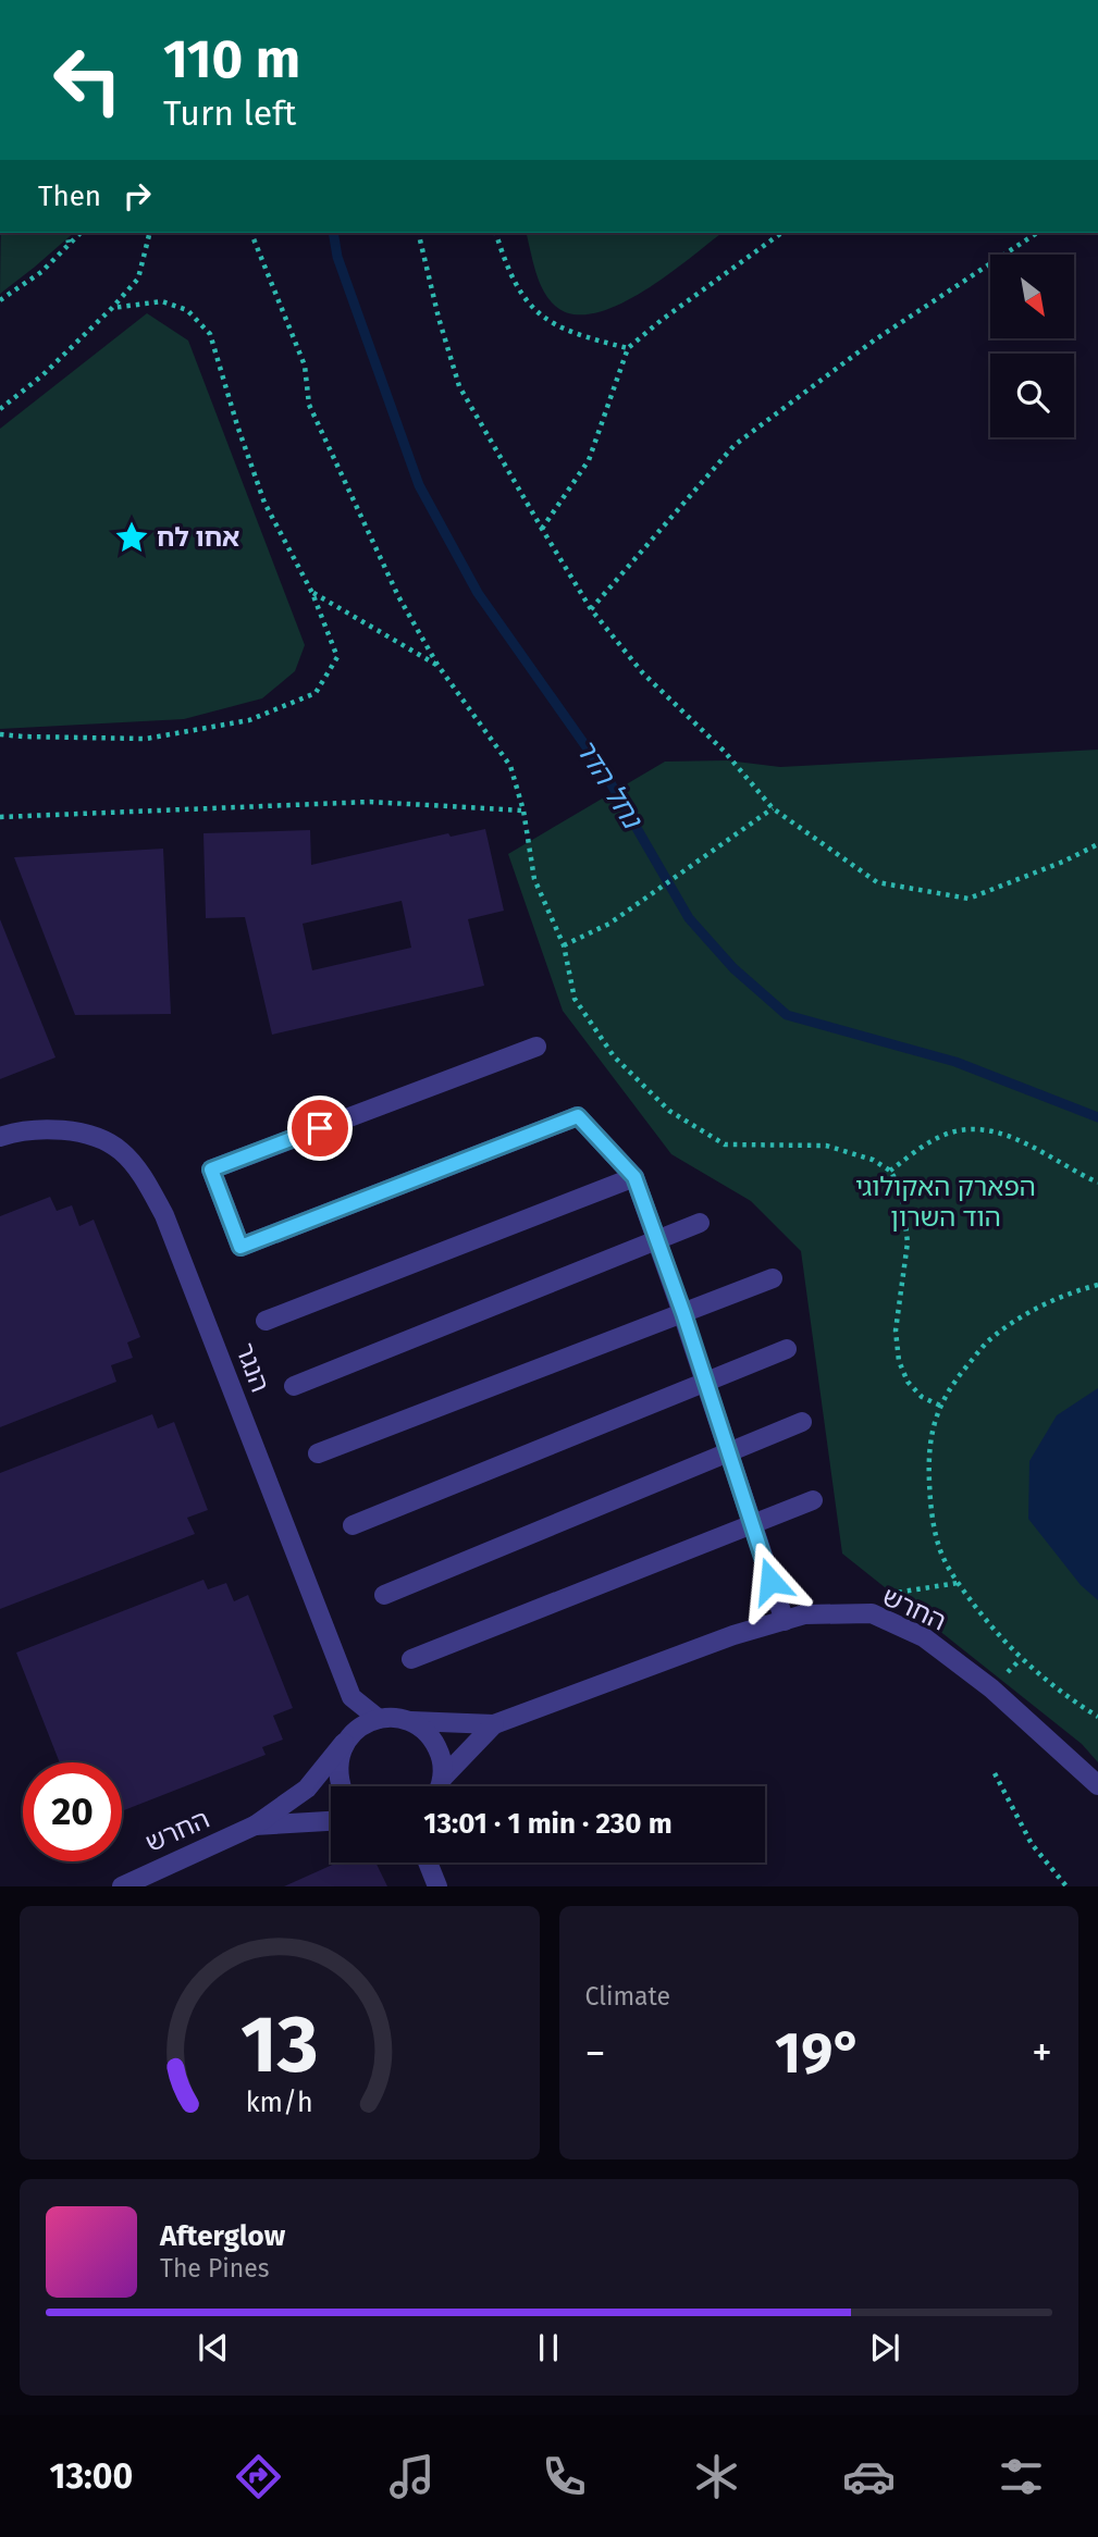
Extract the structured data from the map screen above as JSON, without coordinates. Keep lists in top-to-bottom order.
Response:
{
  "streets": {
    "street": ["הנגר", "החרש"]
  },
  "crossings": [
    ["הנגר", "החרש"]
  ],
  "water": ["נחל הדר"],
  "parks": ["הפארק האקולוגי הוד השרון"],
  "places": {
    "place": ["אחו לח"]
  },
  "north": "bottom right",
  "page": {
    "turn": ["110 m", "Turn left"],
    "then": "Then",
    "limit": "20",
    "trip": "13:01 · 1 min · 230 m",
    "tile": "Climate",
    "heat": ["−", "19°", "+"],
    "song": ["Afterglow", "The Pines"],
    "tabs": "13:00",
    "gauge": ["13", "km/h"]
  }
}
